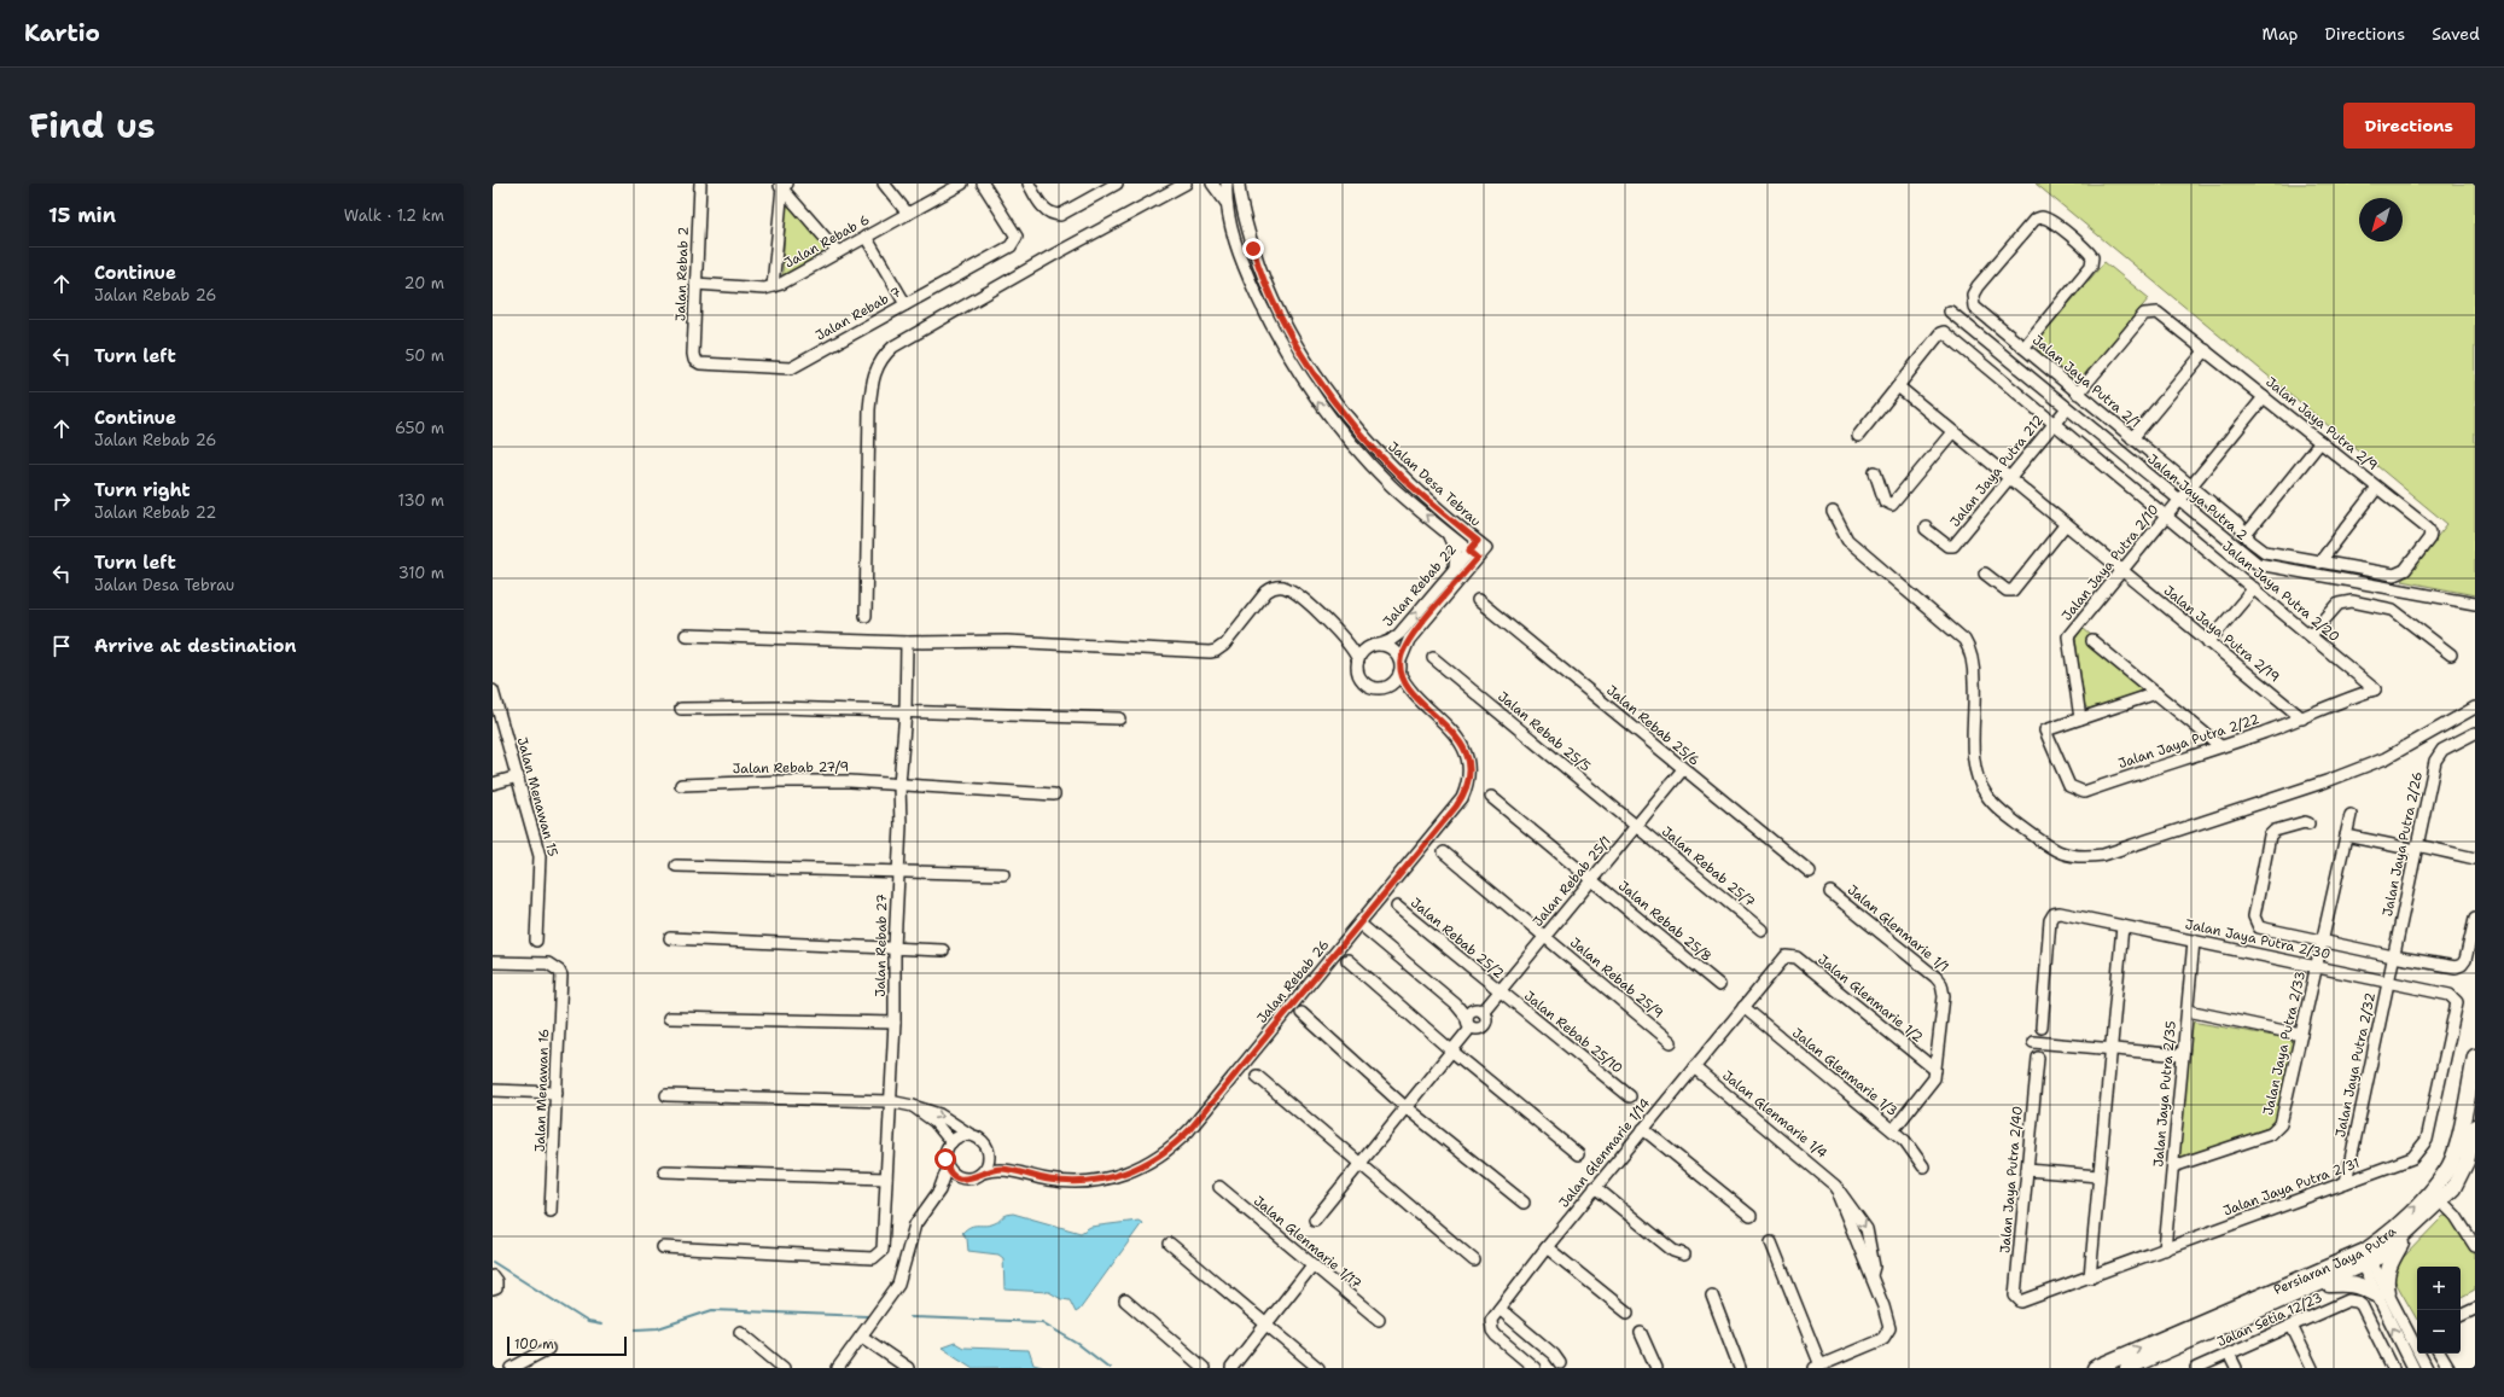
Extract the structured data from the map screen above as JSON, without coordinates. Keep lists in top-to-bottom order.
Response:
{
  "streets": {
    "main road": ["Persiaran Jaya Putra"],
    "street": [
      "Jalan Rebab 6",
      "Jalan Rebab 2",
      "Jalan Rebab 7",
      "Jalan Jaya Putra 2/1",
      "Jalan Jaya Putra 2/9",
      "Jalan Jaya Putra 212",
      "Jalan Desa Tebrau",
      "Jalan Jaya Putra 2",
      "Jalan Jaya Putra 2/10",
      "Jalan Rebab 22",
      "Jalan Jaya Putra 2/20",
      "Jalan Jaya Putra 2/19",
      "Jalan Rebab 25/6",
      "Jalan Rebab 25/5",
      "Jalan Jaya Putra 2/22",
      "Jalan Rebab 27/9",
      "Jalan Menawan 15",
      "Jalan Jaya Putra 2/26",
      "Jalan Rebab 25/7",
      "Jalan Rebab 25/1",
      "Jalan Rebab 25/8",
      "Jalan Glenmarie 1/1",
      "Jalan Rebab 25/2",
      "Jalan Jaya Putra 2/30",
      "Jalan Rebab 27",
      "Jalan Rebab 25/9",
      "Jalan Rebab 26",
      "Jalan Glenmarie 1/2",
      "Jalan Rebab 25/10",
      "Jalan Jaya Putra 2/33",
      "Jalan Jaya Putra 2/32",
      "Jalan Glenmarie 1/3",
      "Jalan Menawan 16",
      "Jalan Jaya Putra 2/35",
      "Jalan Glenmarie 1/4",
      "Jalan Glenmarie 1/14",
      "Jalan Jaya Putra 2/40",
      "Jalan Jaya Putra 2/31",
      "Jalan Glenmarie 1/17",
      "Jalan Setia 12/23"
    ]
  },
  "crossings": [
    ["Jalan Rebab 6", "Jalan Rebab 2"],
    ["Jalan Rebab 2", "Jalan Rebab 7"],
    ["Jalan Jaya Putra 2/1", "Jalan Jaya Putra 2/9"],
    ["Jalan Jaya Putra 2/1", "Jalan Jaya Putra 2/10"],
    ["Jalan Jaya Putra 2/9", "Jalan Jaya Putra 2/10"],
    ["Jalan Jaya Putra 212", "Jalan Jaya Putra 2"],
    ["Jalan Jaya Putra 212", "Jalan Jaya Putra 2/20"],
    ["Jalan Jaya Putra 212", "Jalan Jaya Putra 2/19"],
    ["Jalan Desa Tebrau", "Jalan Rebab 22"],
    ["Jalan Jaya Putra 2", "Jalan Jaya Putra 2/10"],
    ["Jalan Jaya Putra 2/10", "Jalan Jaya Putra 2/20"],
    ["Jalan Jaya Putra 2/10", "Jalan Jaya Putra 2/19"],
    ["Jalan Jaya Putra 2/10", "Jalan Jaya Putra 2/22"],
    ["Jalan Rebab 22", "Jalan Rebab 26"],
    ["Jalan Jaya Putra 2/20", "Jalan Jaya Putra 2/19"],
    ["Jalan Jaya Putra 2/20", "Jalan Jaya Putra 2/22"],
    ["Jalan Jaya Putra 2/19", "Jalan Jaya Putra 2/22"],
    ["Jalan Rebab 25/6", "Jalan Rebab 25/1"],
    ["Jalan Rebab 25/5", "Jalan Rebab 25/7"],
    ["Jalan Rebab 25/5", "Jalan Rebab 25/1"],
    ["Jalan Rebab 27/9", "Jalan Rebab 27"],
    ["Jalan Jaya Putra 2/26", "Jalan Jaya Putra 2/30"],
    ["Jalan Jaya Putra 2/26", "Jalan Jaya Putra 2/32"],
    ["Jalan Rebab 25/7", "Jalan Rebab 25/1"],
    ["Jalan Rebab 25/1", "Jalan Rebab 25/8"],
    ["Jalan Rebab 25/1", "Jalan Rebab 25/2"],
    ["Jalan Rebab 25/1", "Jalan Rebab 25/9"],
    ["Jalan Rebab 25/1", "Jalan Rebab 25/10"],
    ["Jalan Glenmarie 1/1", "Jalan Glenmarie 1/2"],
    ["Jalan Rebab 25/2", "Jalan Rebab 25/10"],
    ["Jalan Jaya Putra 2/30", "Jalan Jaya Putra 2/33"],
    ["Jalan Jaya Putra 2/30", "Jalan Jaya Putra 2/32"],
    ["Jalan Jaya Putra 2/30", "Jalan Jaya Putra 2/35"],
    ["Jalan Jaya Putra 2/30", "Jalan Jaya Putra 2/31"],
    ["Jalan Glenmarie 1/2", "Jalan Glenmarie 1/14"],
    ["Jalan Jaya Putra 2/33", "Jalan Jaya Putra 2/35"],
    ["Jalan Jaya Putra 2/32", "Jalan Jaya Putra 2/31"],
    ["Jalan Glenmarie 1/3", "Jalan Glenmarie 1/14"],
    ["Jalan Jaya Putra 2/35", "Jalan Jaya Putra 2/31"],
    ["Jalan Glenmarie 1/4", "Jalan Glenmarie 1/14"],
    ["Jalan Jaya Putra 2/40", "Jalan Jaya Putra 2/31"]
  ],
  "scale_bar": "100 m",
  "north": "bottom left",
  "page": {
    "header": "Kartio",
    "nav": ["Map", "Directions", "Saved"],
    "title": "Find us",
    "buttons": "Directions",
    "heading": ["15 min", "Walk · 1.2 km"],
    "list": [
      ["Continue", "Jalan Rebab 26", "20 m"],
      ["Turn left", "50 m"],
      ["Continue", "Jalan Rebab 26", "650 m"],
      ["Turn right", "Jalan Rebab 22", "130 m"],
      ["Turn left", "Jalan Desa Tebrau", "310 m"],
      "Arrive at destination"
    ],
    "map_buttons": ["+", "−"],
    "scale": "100 m"
  }
}
